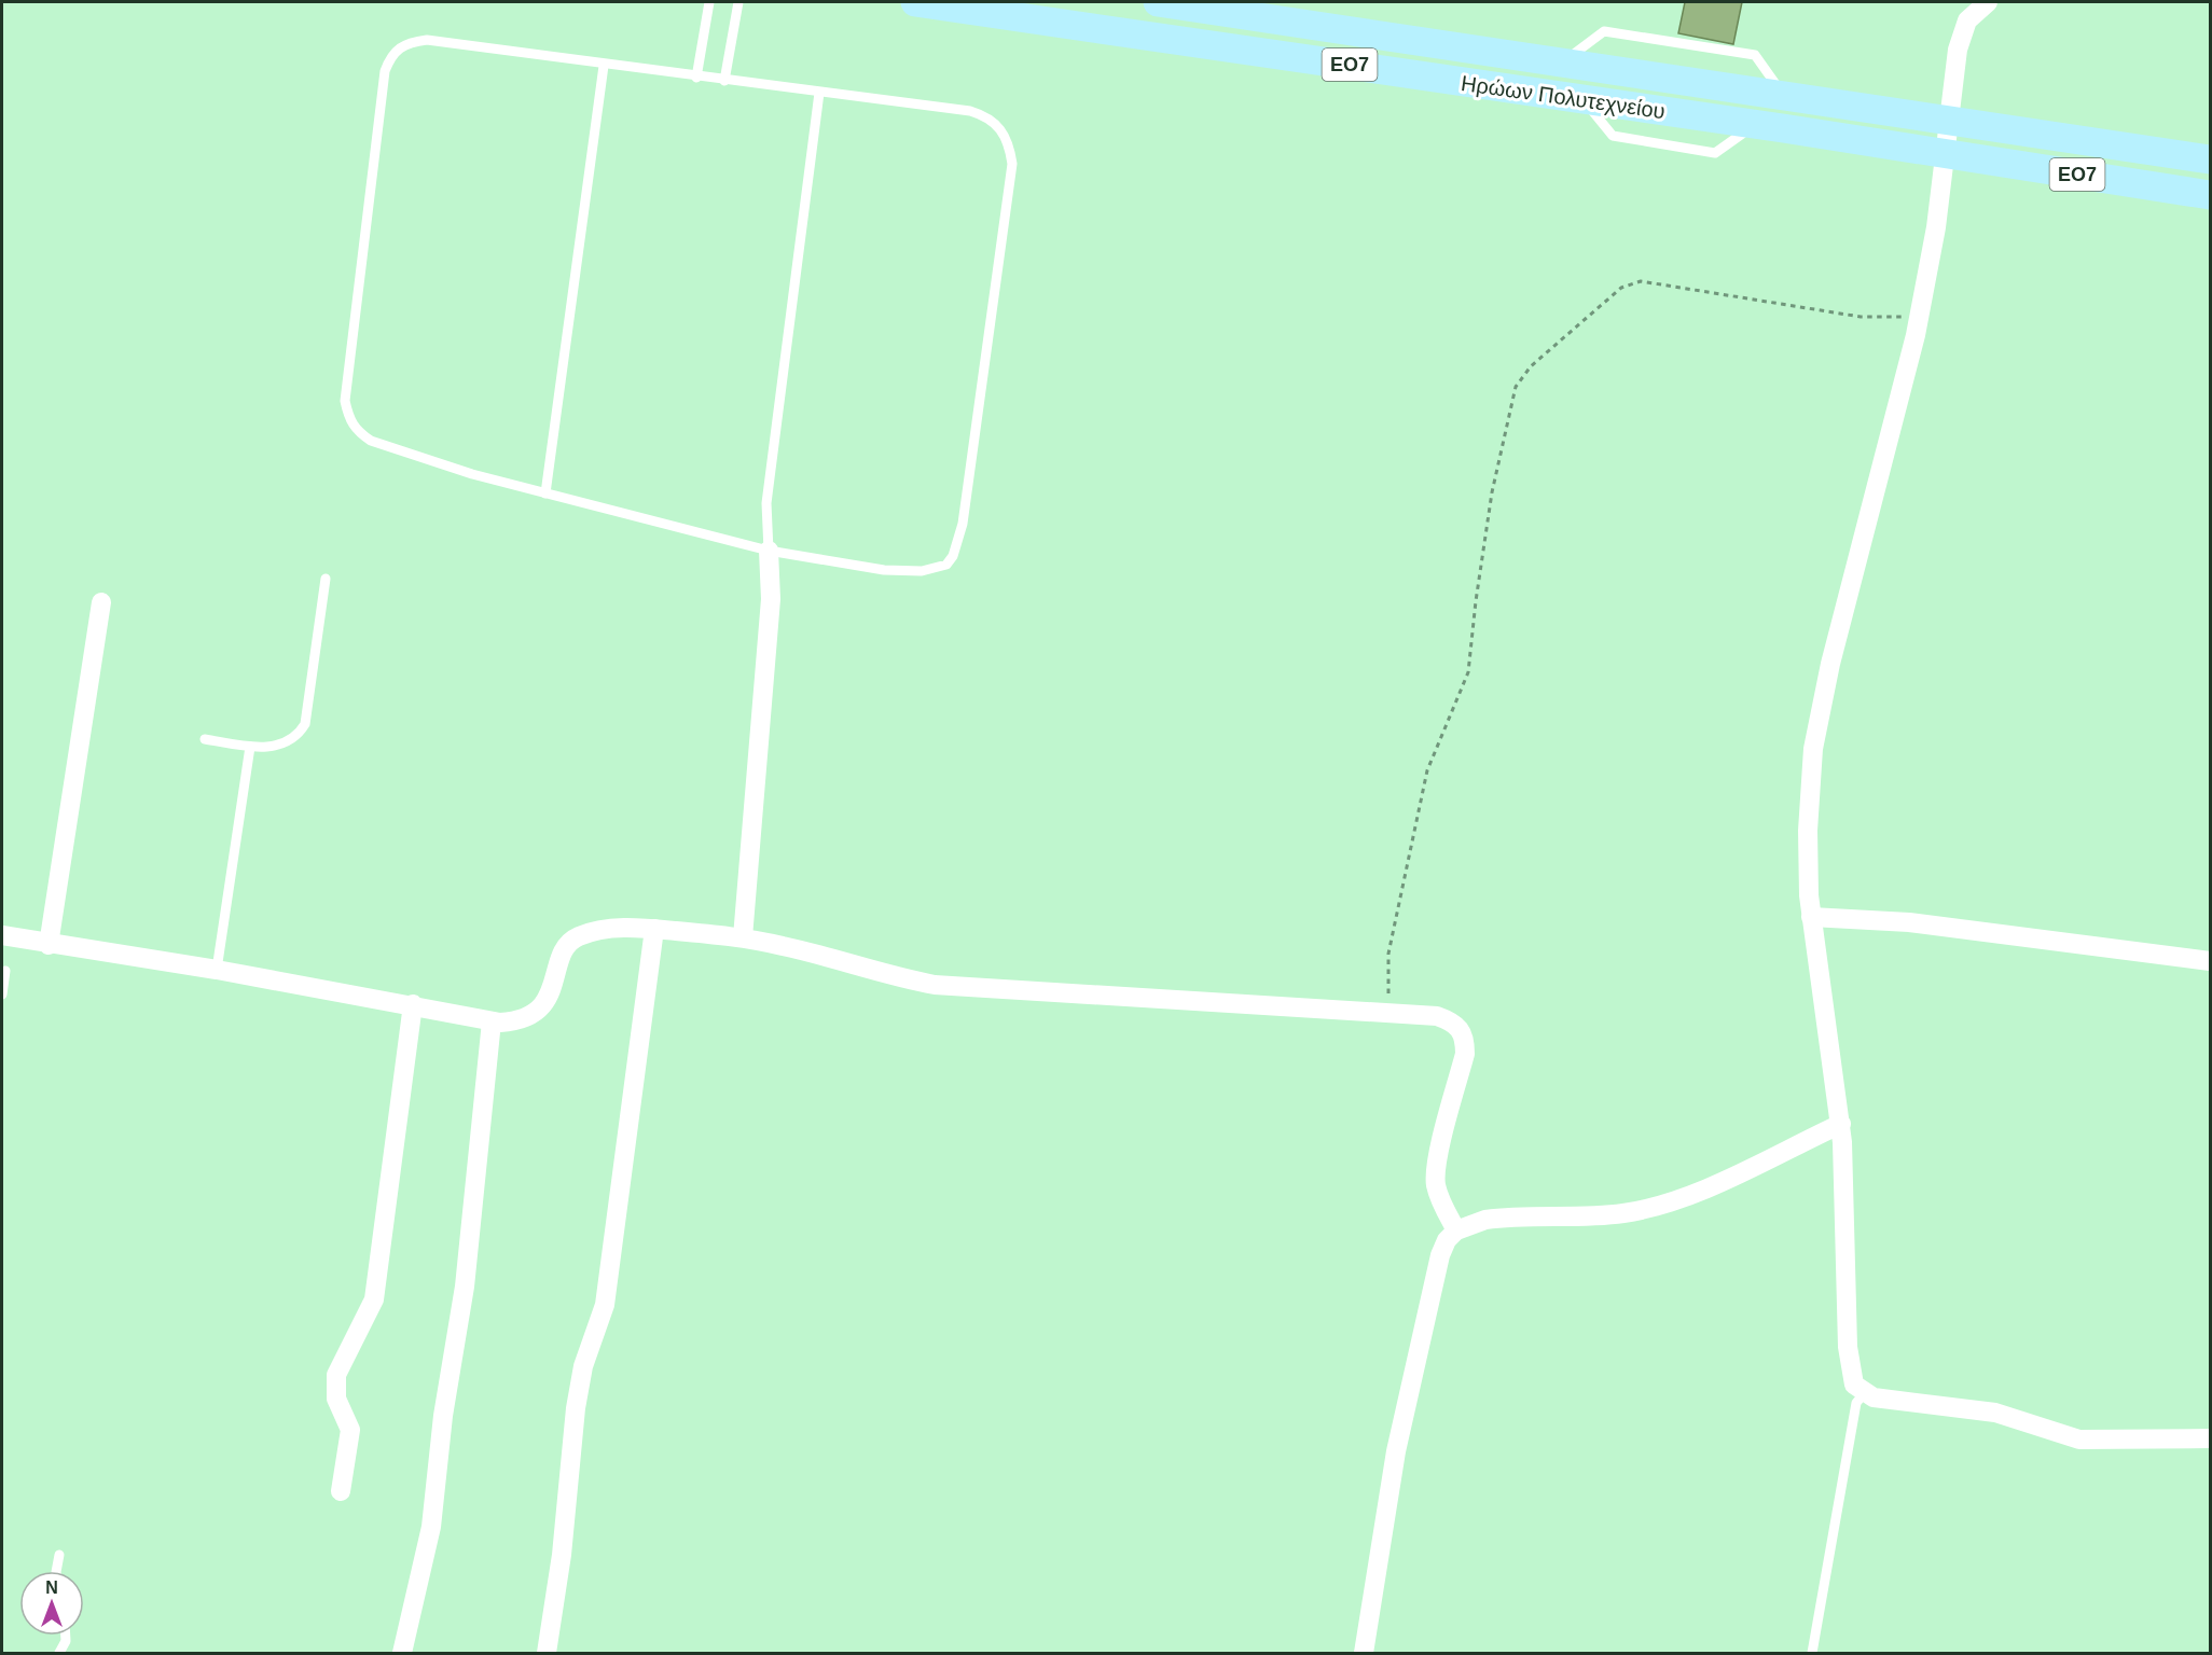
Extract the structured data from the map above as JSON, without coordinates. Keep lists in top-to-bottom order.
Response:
{
  "streets": {
    "main road": ["ΕΟ7", "Ηρώων Πολυτεχνείου"]
  },
  "north": "top"
}
